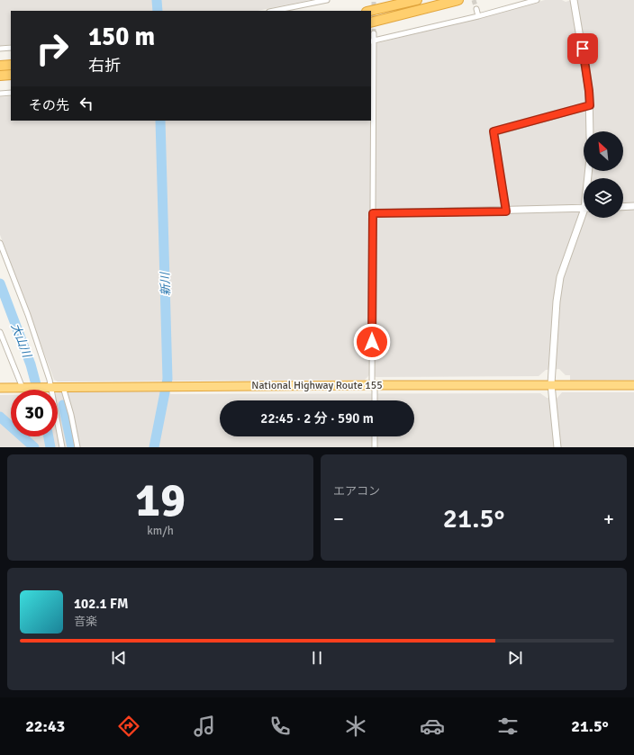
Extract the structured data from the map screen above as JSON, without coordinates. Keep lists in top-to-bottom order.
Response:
{
  "streets": {
    "highway": ["National Highway Route 155"]
  },
  "water": ["新川", "大山川"],
  "north": "top left",
  "page": {
    "turn": ["150 m", "右折"],
    "then": "その先",
    "limit": "30",
    "trip": "22:45 · 2 分 · 590 m",
    "tile": [
      ["19", "km/h"],
      "エアコン"
    ],
    "heat": ["−", "21.5°", "+"],
    "song": ["102.1 FM", "音楽"],
    "tabs": ["22:43", "21.5°"]
  }
}
